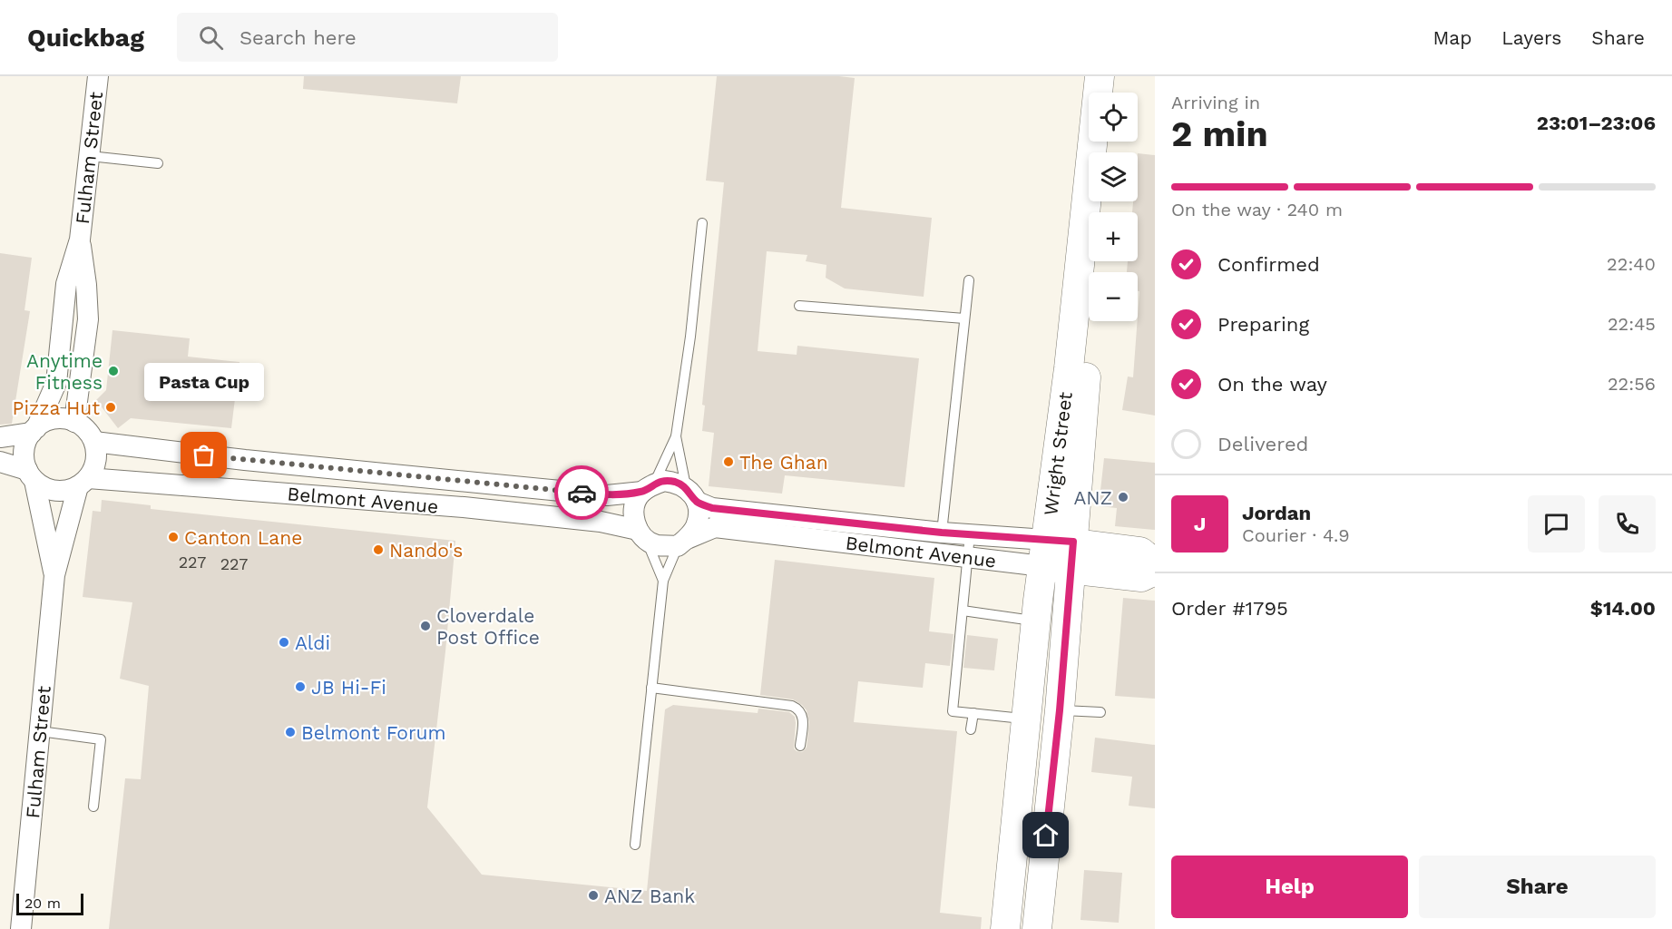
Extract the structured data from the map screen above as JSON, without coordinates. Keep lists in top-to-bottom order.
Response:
{
  "streets": {
    "street": ["Fulham Street", "Wright Street", "Belmont Avenue"]
  },
  "crossings": [
    ["Fulham Street", "Belmont Avenue"],
    ["Wright Street", "Belmont Avenue"]
  ],
  "places": [
    "Anytime Fitness",
    "Pizza Hut",
    "Pasta Cup",
    "The Ghan",
    "ANZ",
    "Canton Lane",
    "Nando's",
    "Cloverdale Post Office",
    "Aldi",
    "JB Hi-Fi",
    "Belmont Forum",
    "ANZ Bank"
  ],
  "house_numbers": ["227", "227"],
  "scale_bar": "20 m",
  "page": {
    "header": "Quickbag",
    "search": "Search here",
    "nav": ["Map", "Layers", "Share"],
    "heading": ["2 min", "Arriving in", "23:01–23:06"],
    "panel": [
      "Jordan",
      "Courier · 4.9",
      "Order #1795",
      "$14.00"
    ],
    "map_buttons": ["+", "−"],
    "bar": "On the way · 240 m",
    "list": [
      ["Confirmed", "22:40"],
      ["Preparing", "22:45"],
      ["On the way", "22:56"],
      "Delivered"
    ],
    "bubble": "Pasta Cup",
    "round": "J",
    "buttons": ["Help", "Share"],
    "scale": "20 m"
  }
}
